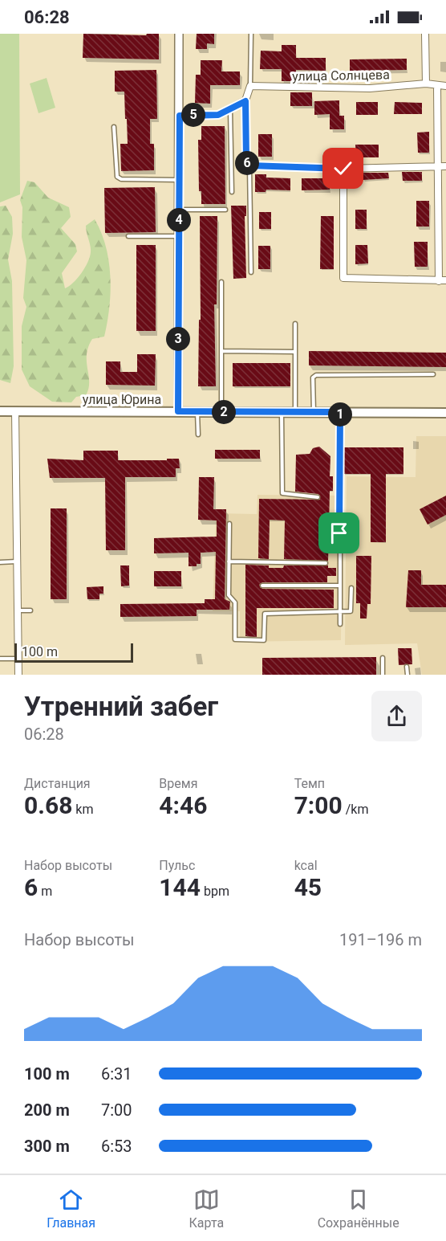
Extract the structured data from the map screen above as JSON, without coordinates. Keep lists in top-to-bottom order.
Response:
{
  "streets": {
    "main road": ["улица Юрина"],
    "street": ["улица Солнцева"]
  },
  "scale_bar": "100 m",
  "page": {
    "status": "06:28",
    "pins": [
      "5",
      "6",
      "4",
      "3",
      "2",
      "1"
    ],
    "scale": "100 m",
    "heading": ["Утренний забег", "06:28"],
    "stats": [
      ["Дистанция", "0.68 km"],
      ["Время", "4:46"],
      ["Темп", "7:00 /km"],
      ["Набор высоты", "6 m"],
      ["Пульс", "144 bpm"],
      ["kcal", "45"]
    ],
    "chart": ["Набор высоты", "191–196 m"],
    "list": [
      {
        "name": "100 m",
        "note": "6:31"
      },
      {
        "name": "200 m",
        "note": "7:00"
      },
      {
        "name": "300 m",
        "note": "6:53"
      }
    ],
    "tabs": ["Главная", "Карта", "Сохранённые"]
  }
}
